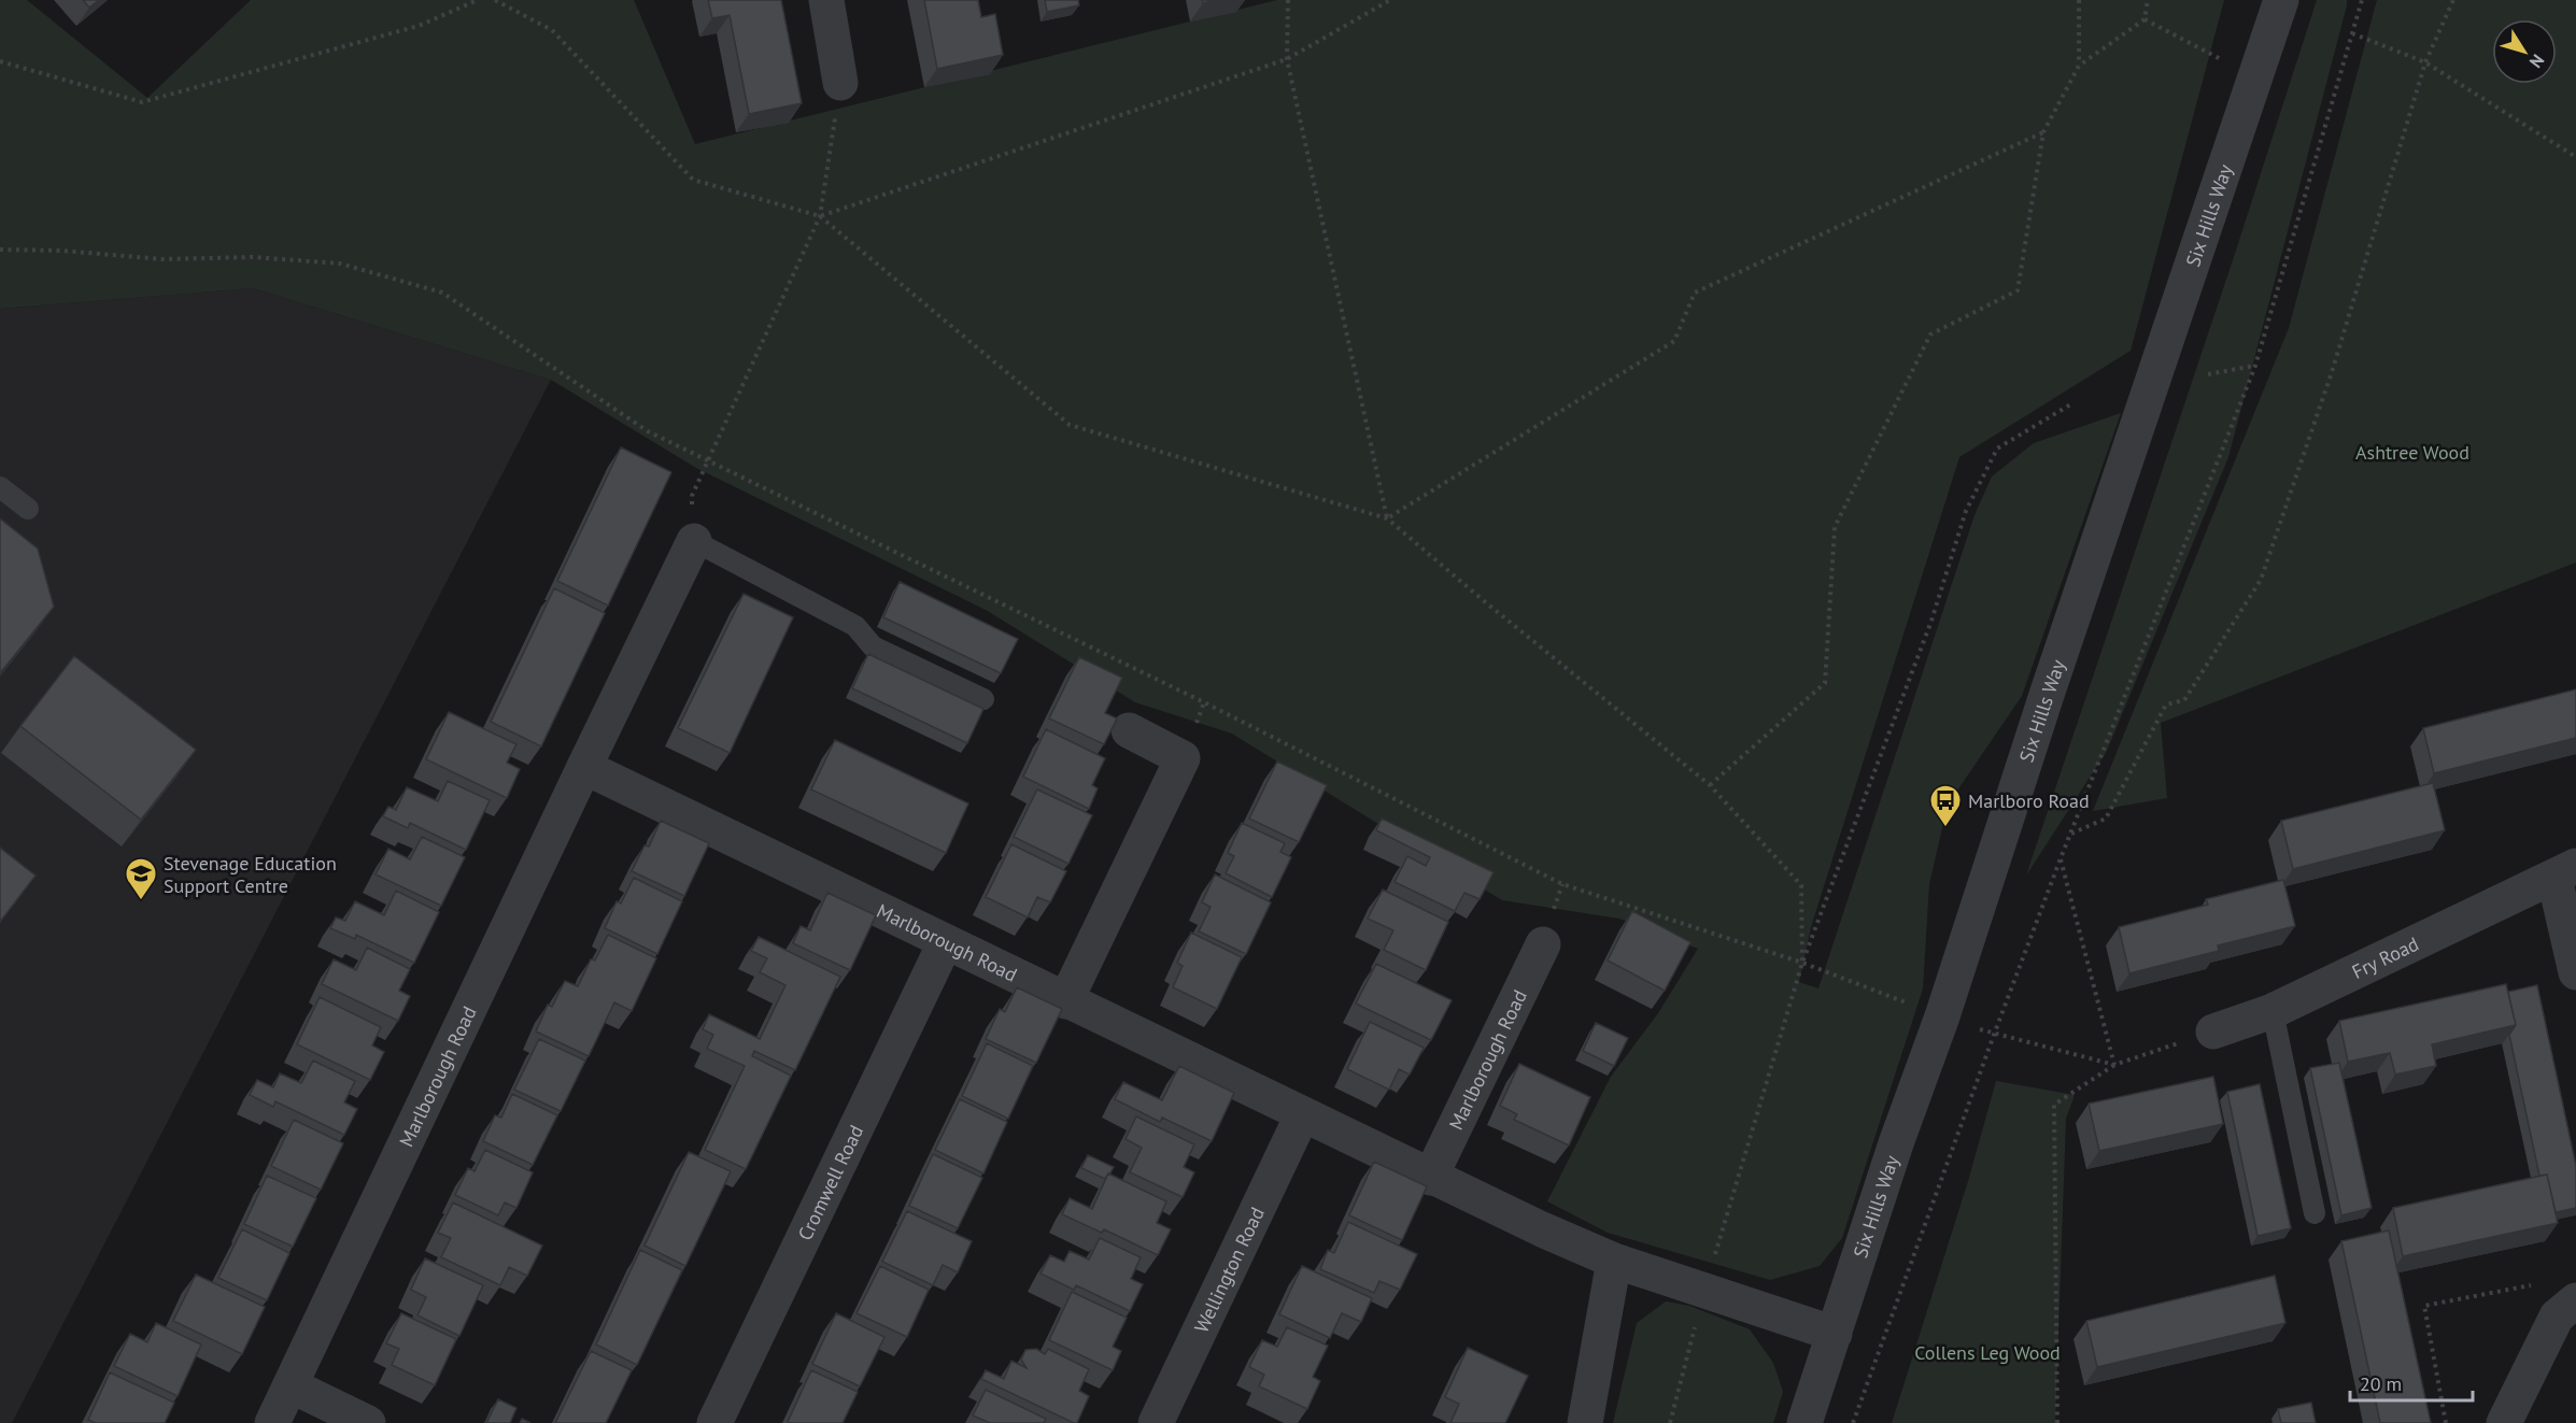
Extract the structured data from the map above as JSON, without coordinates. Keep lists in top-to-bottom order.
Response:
{
  "streets": {
    "street": [
      "Six Hills Way",
      "Marlborough Road",
      "Fry Road",
      "Cromwell Road",
      "Wellington Road"
    ]
  },
  "crossings": [
    ["Six Hills Way", "Marlborough Road"],
    ["Marlborough Road", "Cromwell Road"],
    ["Marlborough Road", "Wellington Road"]
  ],
  "parks": ["Ashtree Wood", "Collens Leg Wood"],
  "places": {
    "bus stop": ["Marlboro Road"],
    "school or university": ["Stevenage Education Support Centre"]
  },
  "scale_bar": "20 m",
  "north": "bottom right"
}
